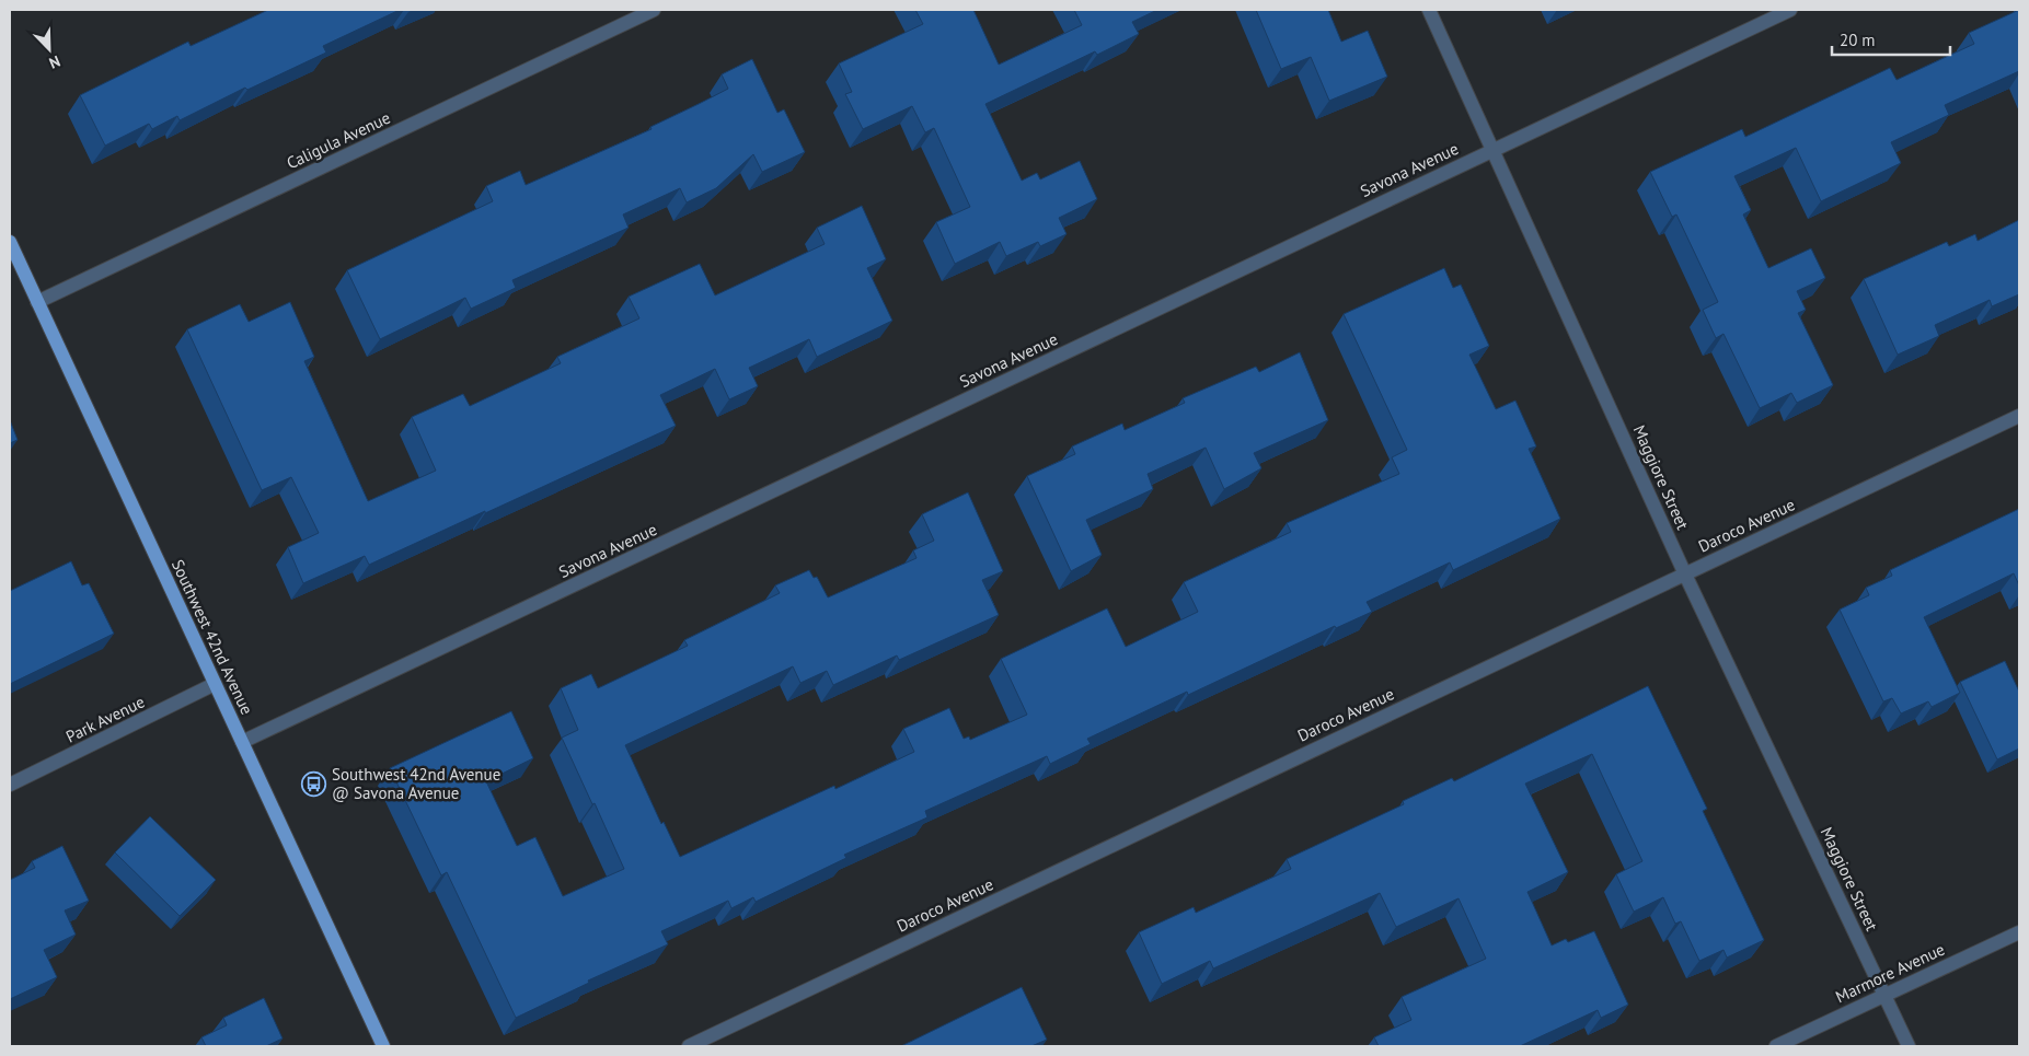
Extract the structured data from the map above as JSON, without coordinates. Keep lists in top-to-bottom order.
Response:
{
  "streets": {
    "main road": ["Southwest 42nd Avenue"],
    "street": [
      "Caligula Avenue",
      "Savona Avenue",
      "Maggiore Street",
      "Daroco Avenue",
      "Park Avenue",
      "Marmore Avenue"
    ]
  },
  "crossings": [
    ["Caligula Avenue", "Southwest 42nd Avenue"],
    ["Savona Avenue", "Maggiore Street"],
    ["Savona Avenue", "Southwest 42nd Avenue"],
    ["Maggiore Street", "Daroco Avenue"],
    ["Maggiore Street", "Marmore Avenue"],
    ["Southwest 42nd Avenue", "Park Avenue"]
  ],
  "places": {
    "bus stop": ["Southwest 42nd Avenue @ Savona Avenue"]
  },
  "scale_bar": "20 m",
  "north": "bottom right"
}
